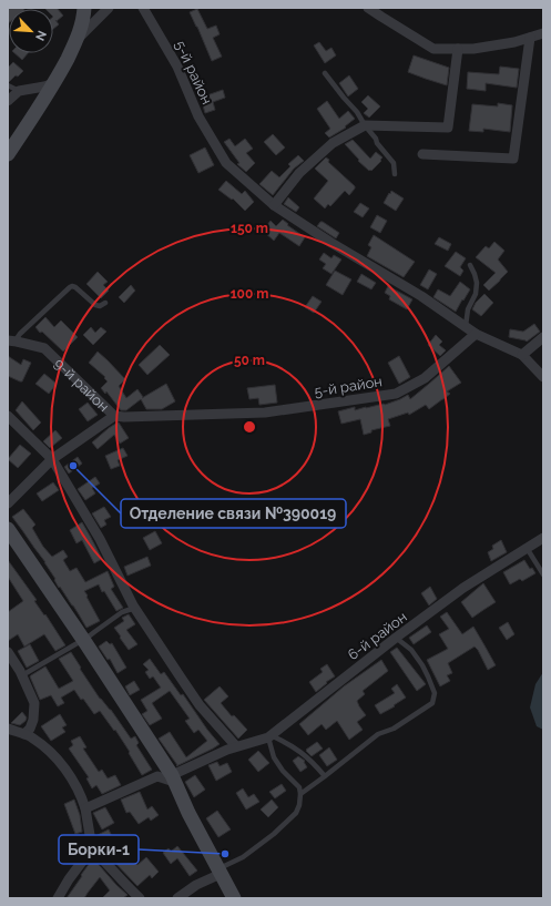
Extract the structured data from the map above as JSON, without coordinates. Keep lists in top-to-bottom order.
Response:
{
  "streets": {
    "street": ["5-й район", "9-й район", "6-й район"]
  },
  "crossings": [
    ["5-й район", "9-й район"]
  ],
  "places": ["Отделение связи №390019", "Борки-1"],
  "north": "bottom right",
  "rings": ["150 m", "100 m", "50 m"]
}
